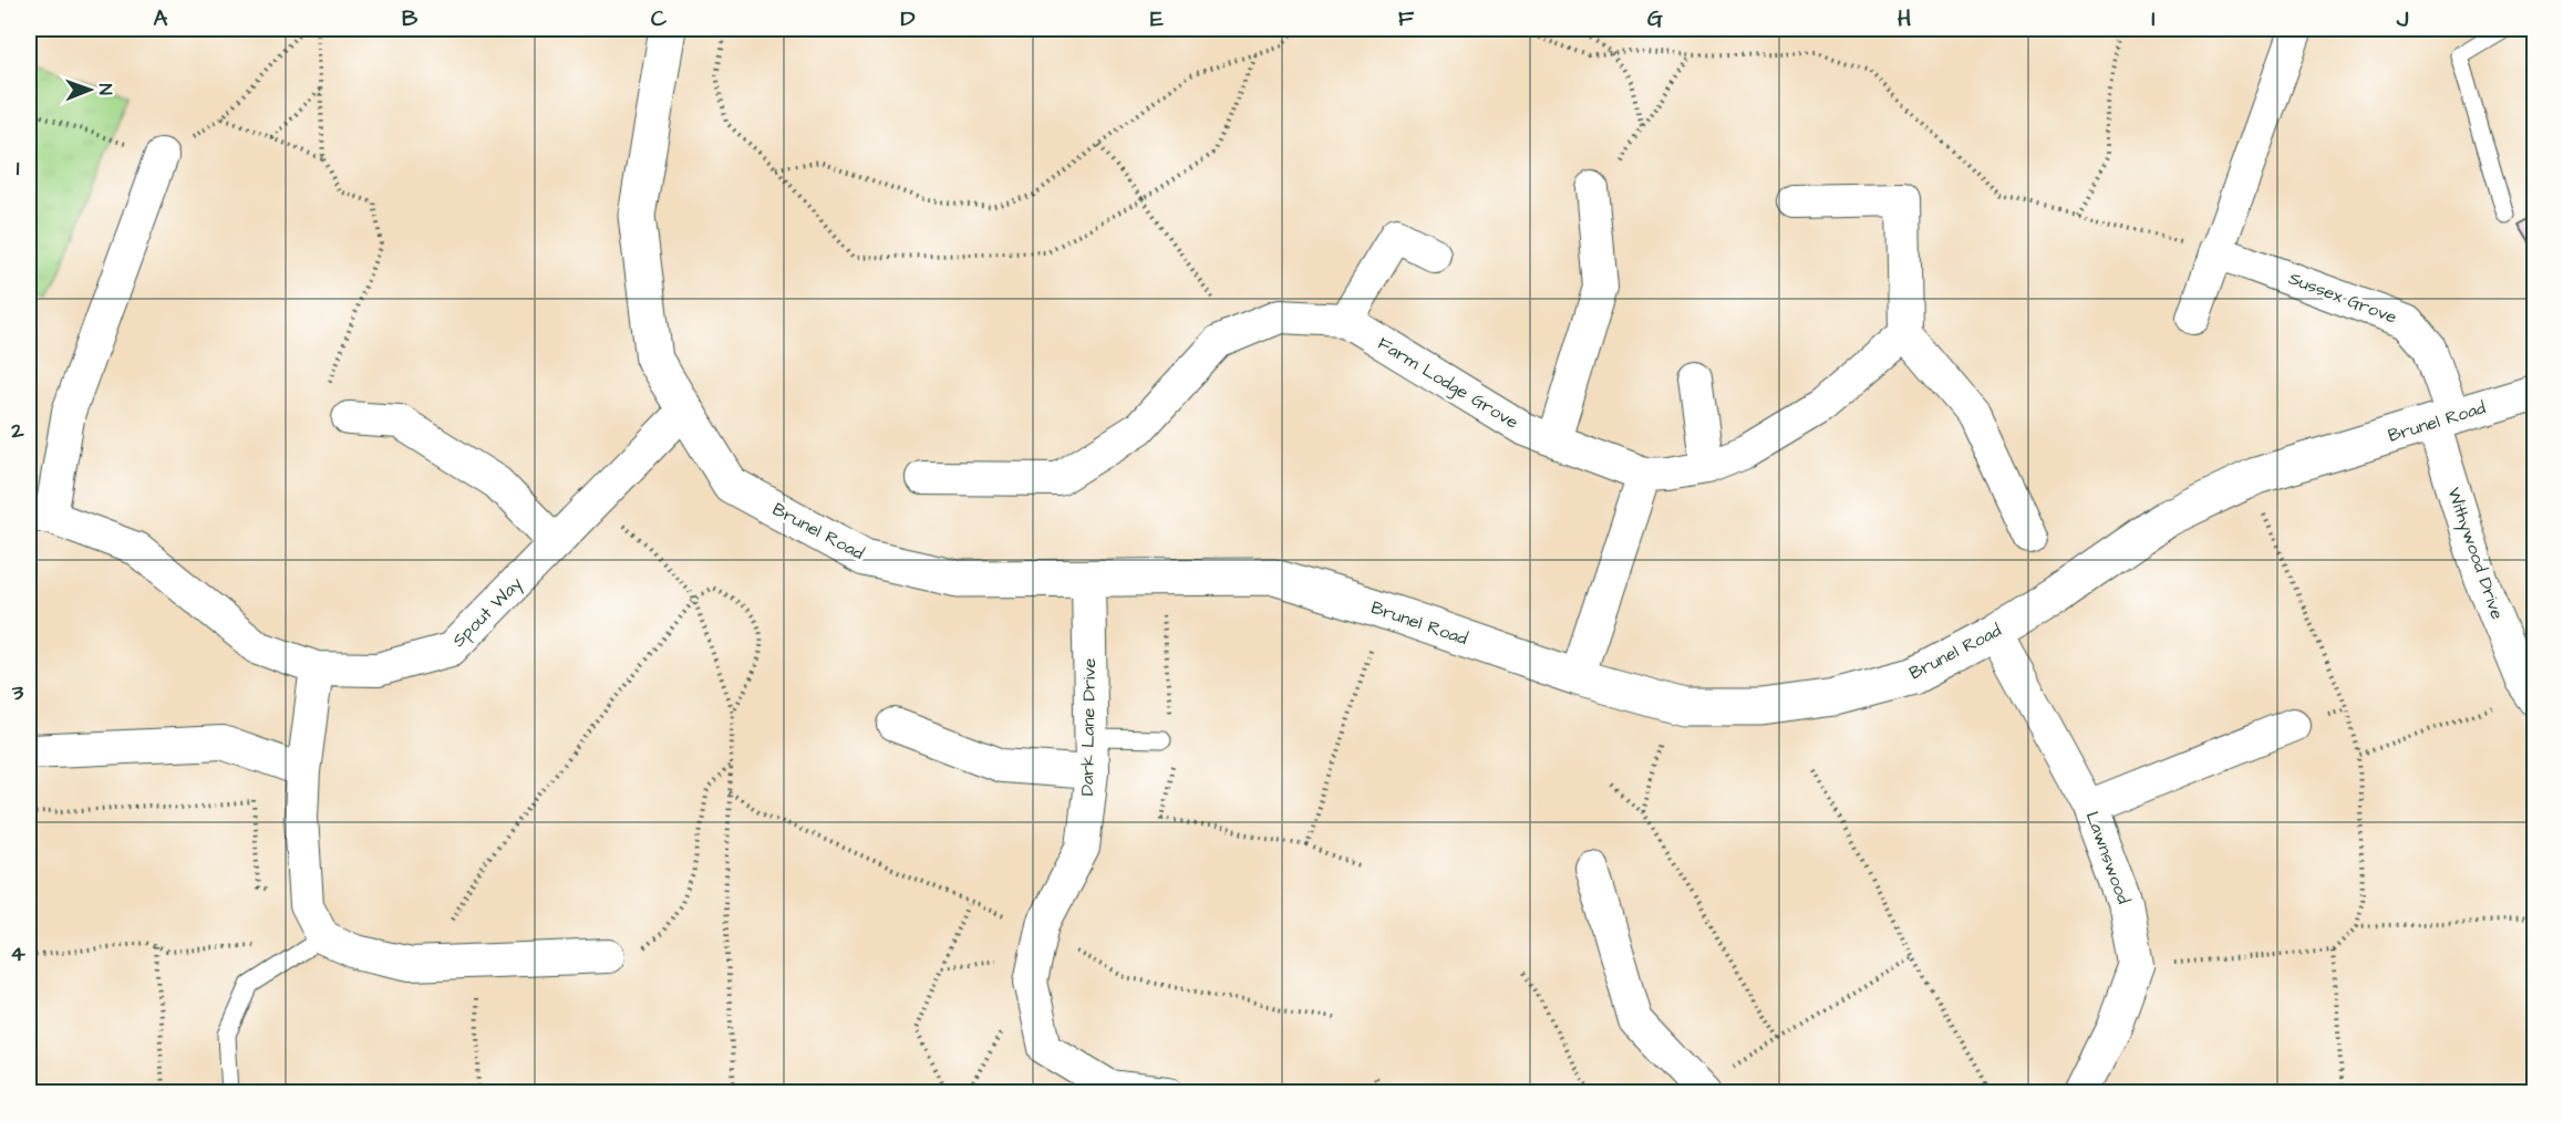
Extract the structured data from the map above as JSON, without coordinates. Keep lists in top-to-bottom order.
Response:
{
  "streets": {
    "street": [
      "Sussex Grove",
      "Farm Lodge Grove",
      "Brunel Road",
      "Withywood Drive",
      "Spout Way",
      "Dark Lane Drive",
      "Lawnswood"
    ]
  },
  "crossings": [
    ["Sussex Grove", "Brunel Road"],
    ["Sussex Grove", "Withywood Drive"],
    ["Brunel Road", "Withywood Drive"],
    ["Brunel Road", "Spout Way"],
    ["Brunel Road", "Dark Lane Drive"],
    ["Brunel Road", "Lawnswood"]
  ],
  "north": "right",
  "grid": {
    "columns": [
      "A",
      "B",
      "C",
      "D",
      "E",
      "F",
      "G",
      "H",
      "I",
      "J"
    ],
    "rows": [
      "1",
      "2",
      "3",
      "4"
    ]
  }
}
